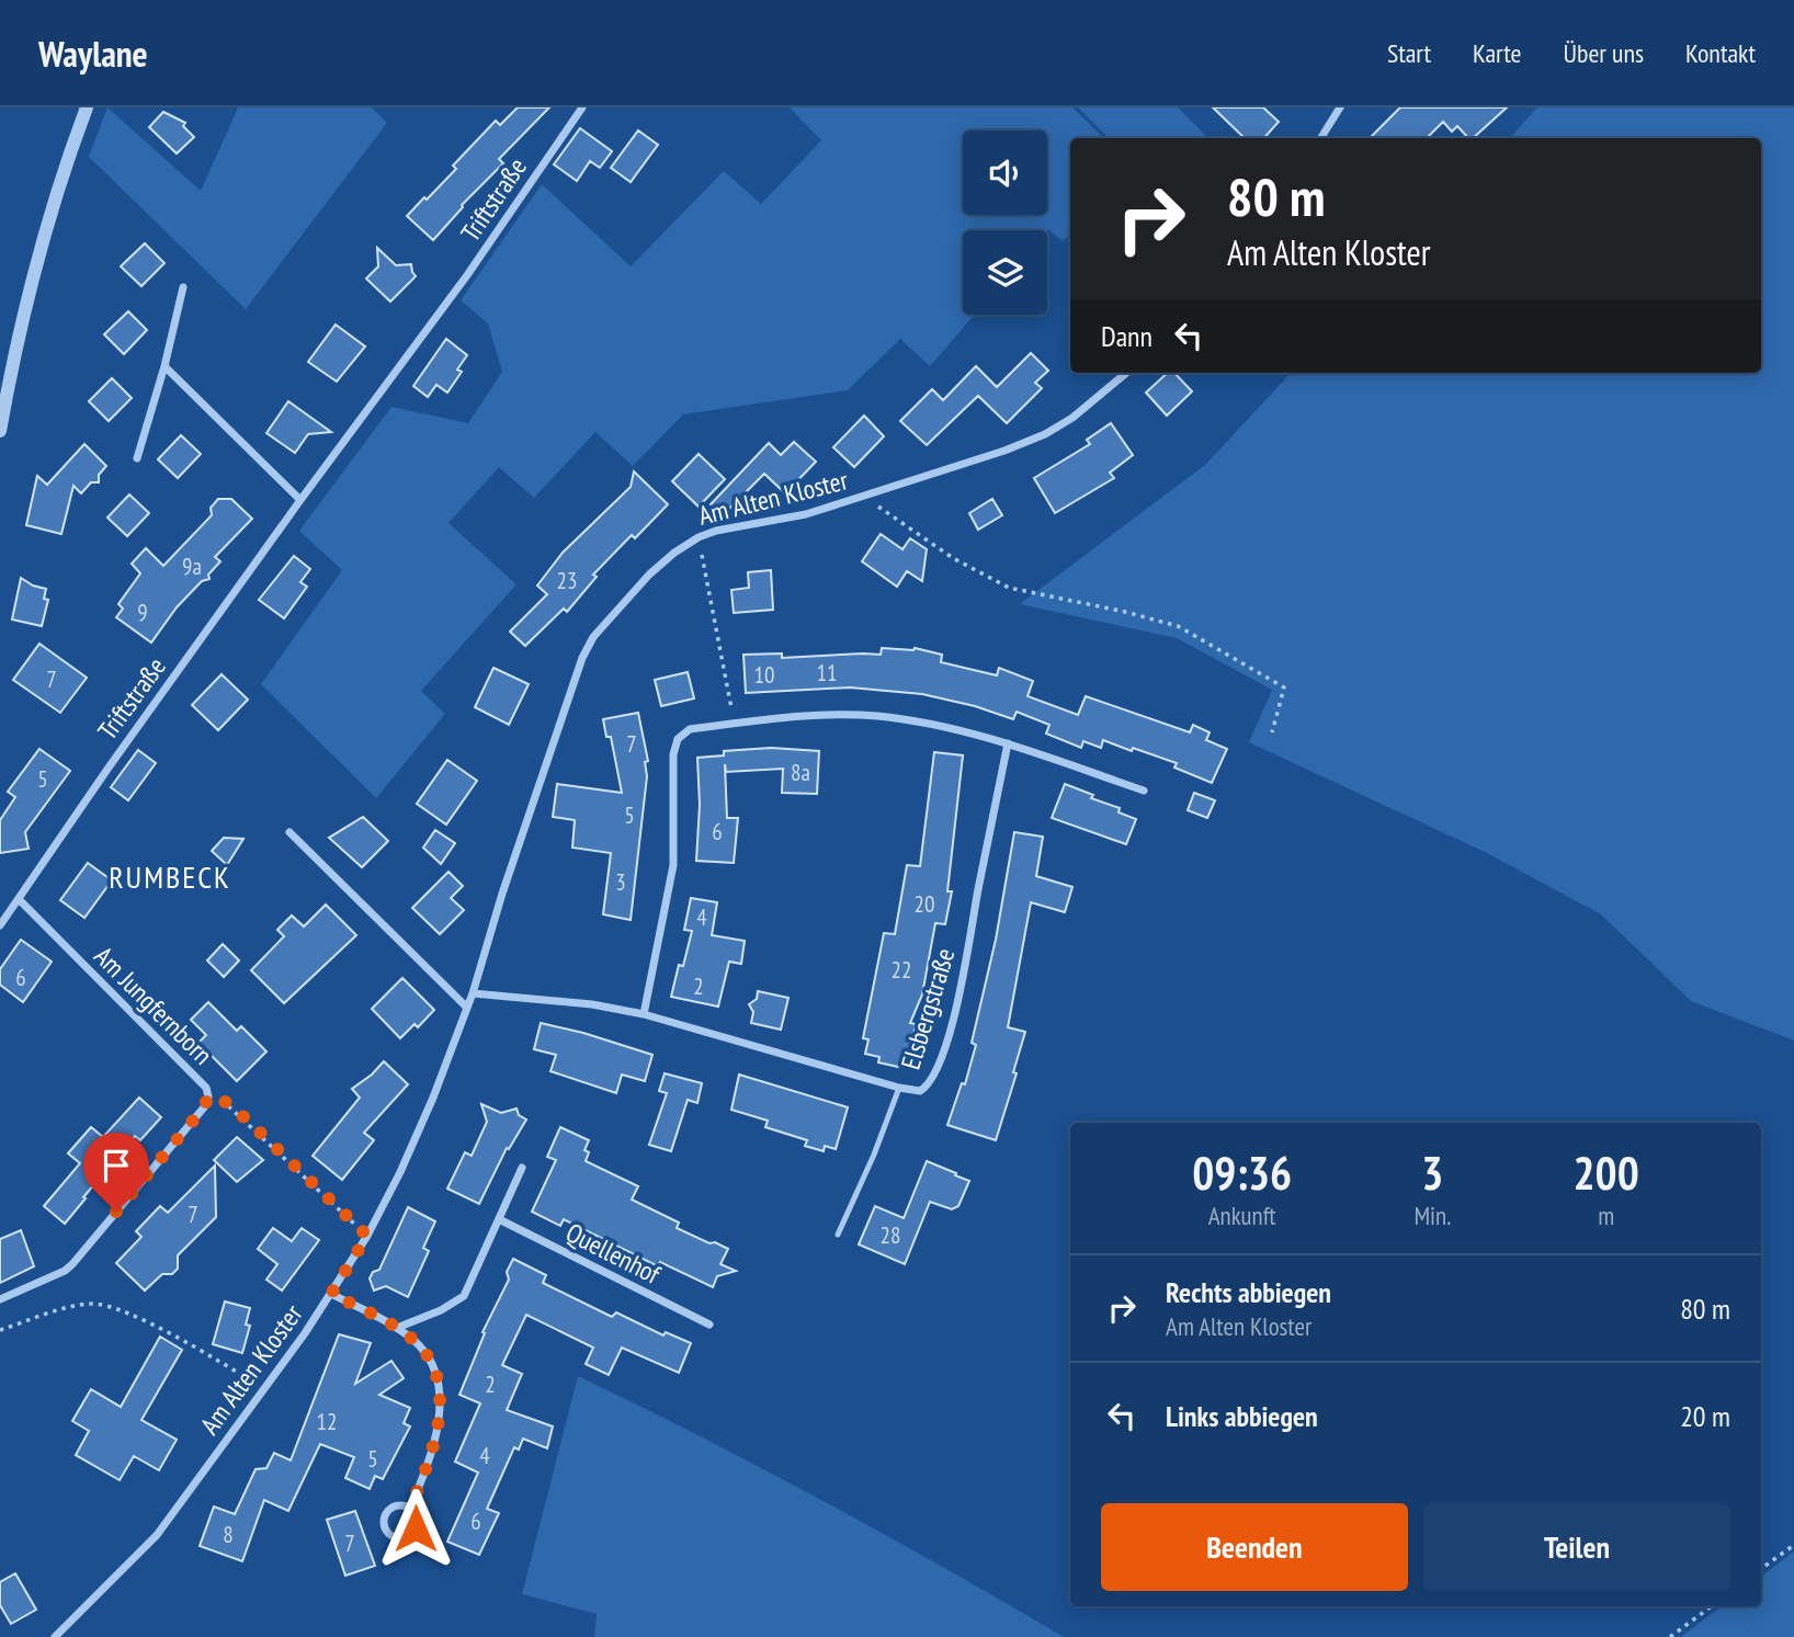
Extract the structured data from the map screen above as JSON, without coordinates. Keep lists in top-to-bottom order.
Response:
{
  "streets": {
    "street": [
      "Triftstraße",
      "Am Alten Kloster",
      "Am Jungfernborn",
      "Elsbergstraße",
      "Quellenhof"
    ]
  },
  "crossings": [
    ["Triftstraße", "Am Jungfernborn"],
    ["Am Alten Kloster", "Elsbergstraße"]
  ],
  "districts": ["RUMBECK"],
  "house_numbers": [
    "9a",
    "23",
    "9",
    "11",
    "10",
    "7",
    "7",
    "8a",
    "5",
    "5",
    "6",
    "3",
    "20",
    "4",
    "22",
    "6",
    "2",
    "7",
    "28",
    "2",
    "12",
    "4",
    "5",
    "6",
    "8",
    "7"
  ],
  "page": {
    "header": "Waylane",
    "nav": [
      "Start",
      "Karte",
      "Über uns",
      "Kontakt"
    ],
    "turn": ["80 m", "Am Alten Kloster"],
    "then": "Dann",
    "eta": [
      "09:36",
      "Ankunft",
      "3",
      "Min.",
      "200",
      "m"
    ],
    "list": [
      {
        "name": "Rechts abbiegen",
        "note": "Am Alten Kloster",
        "value": "80 m"
      },
      {
        "name": "Links abbiegen",
        "value": "20 m"
      }
    ],
    "buttons": ["Beenden", "Teilen"]
  }
}
